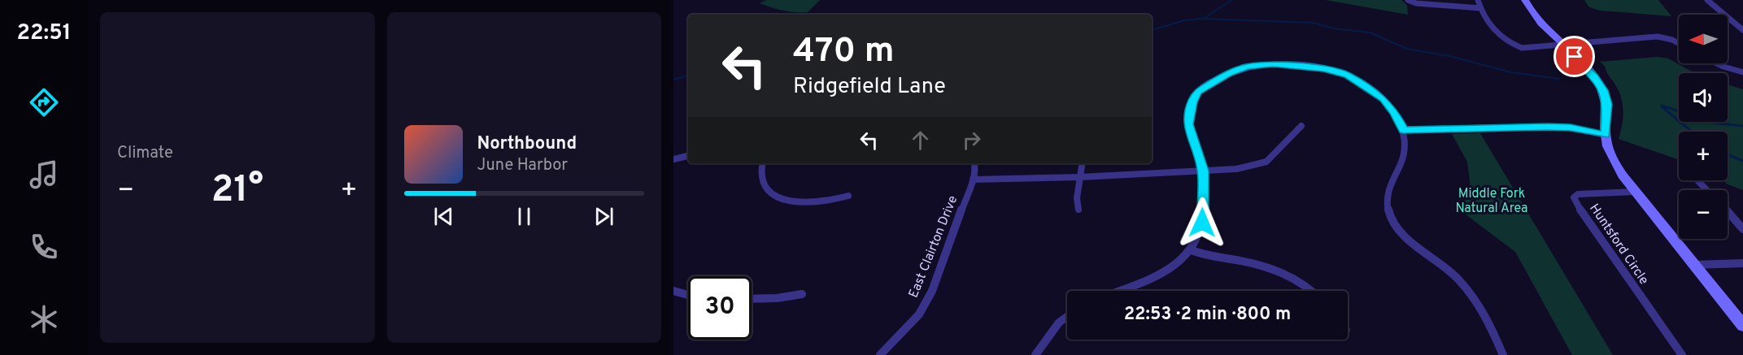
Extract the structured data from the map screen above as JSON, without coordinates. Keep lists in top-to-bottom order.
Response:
{
  "streets": {
    "street": ["Huntsford Circle", "East Clairton Drive"]
  },
  "parks": ["Middle Fork Natural Area"],
  "north": "left",
  "page": {
    "tabs": "22:51",
    "tile": "Climate",
    "map_buttons": ["+", "−"],
    "turn": ["470 m", "Ridgefield Lane"],
    "song": ["Northbound", "June Harbor"],
    "heat": ["−", "21°", "+"],
    "limit": "30",
    "trip": "22:53 · 2 min · 800 m"
  }
}
